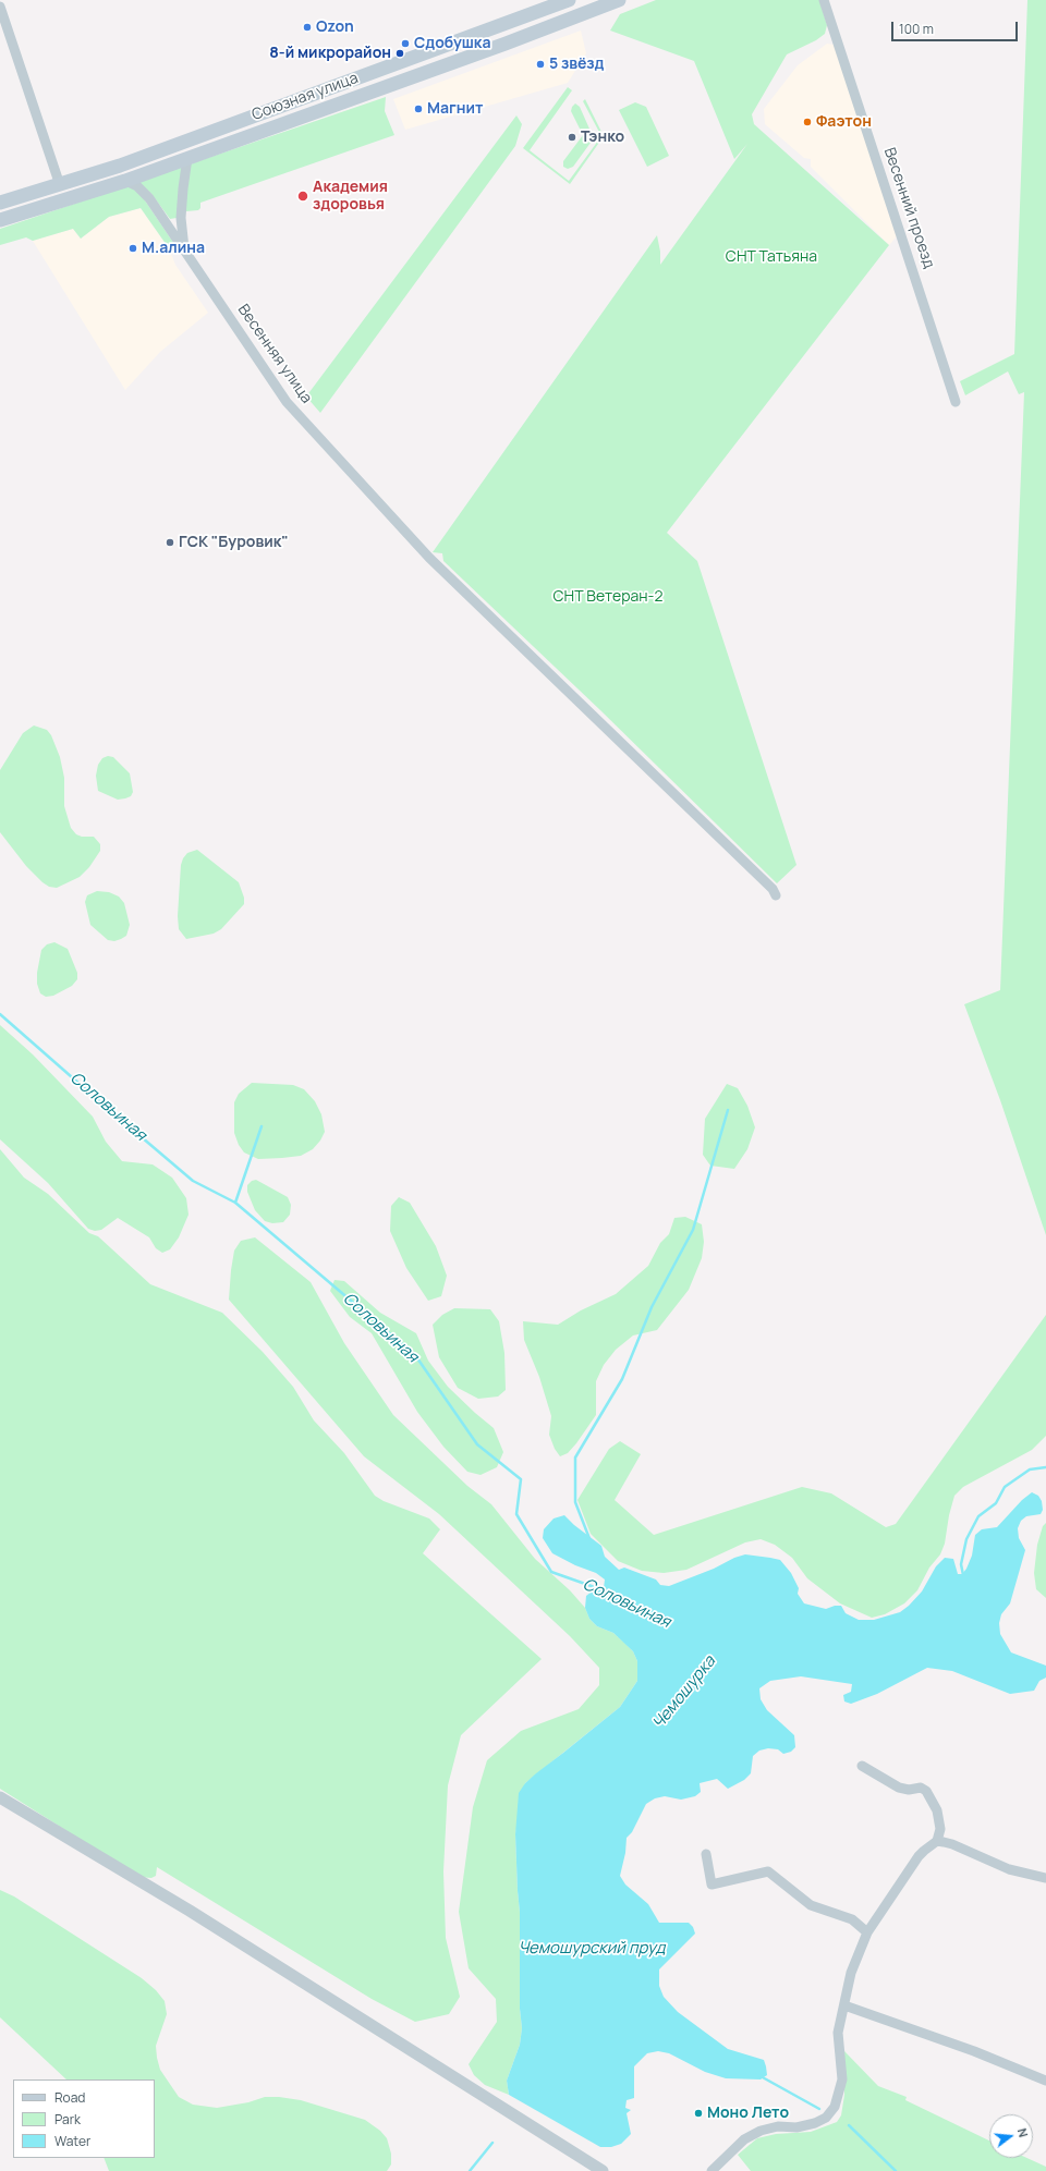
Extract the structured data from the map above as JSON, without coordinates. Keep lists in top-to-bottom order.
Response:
{
  "streets": {
    "main road": ["Союзная улица"],
    "street": ["Весенний проезд", "Весенняя улица"]
  },
  "crossings": [
    ["Союзная улица", "Весенняя улица"]
  ],
  "water": ["Соловьиная", "Чемошурка", "Чемошурский пруд"],
  "parks": ["СНТ Татьяна", "СНТ Ветеран-2"],
  "places": [
    "Ozon",
    "Сдобушка",
    "8-й микрорайон",
    "5 звёзд",
    "Магнит",
    "Фаэтон",
    "Тэнко",
    "Академия здоровья",
    "М.алина",
    "ГСК \"Буровик\"",
    "Моно Лето"
  ],
  "legend": ["Road", "Park", "Water"],
  "scale_bar": "100 m",
  "north": "right"
}
